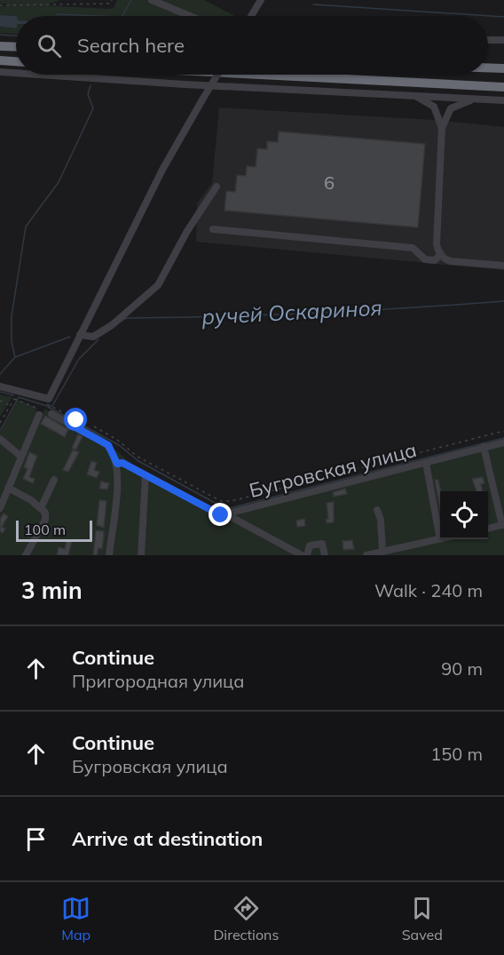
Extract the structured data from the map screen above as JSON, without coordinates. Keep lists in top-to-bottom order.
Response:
{
  "streets": {
    "street": ["Бугровская улица"]
  },
  "water": ["ручей Оскариноя"],
  "house_numbers": ["6"],
  "scale_bar": "100 m",
  "page": {
    "search": "Search here",
    "scale": "100 m",
    "heading": ["3 min", "Walk · 240 m"],
    "list": [
      ["Continue", "Пригородная улица", "90 m"],
      ["Continue", "Бугровская улица", "150 m"],
      "Arrive at destination"
    ],
    "nav": ["Map", "Directions", "Saved"]
  }
}
